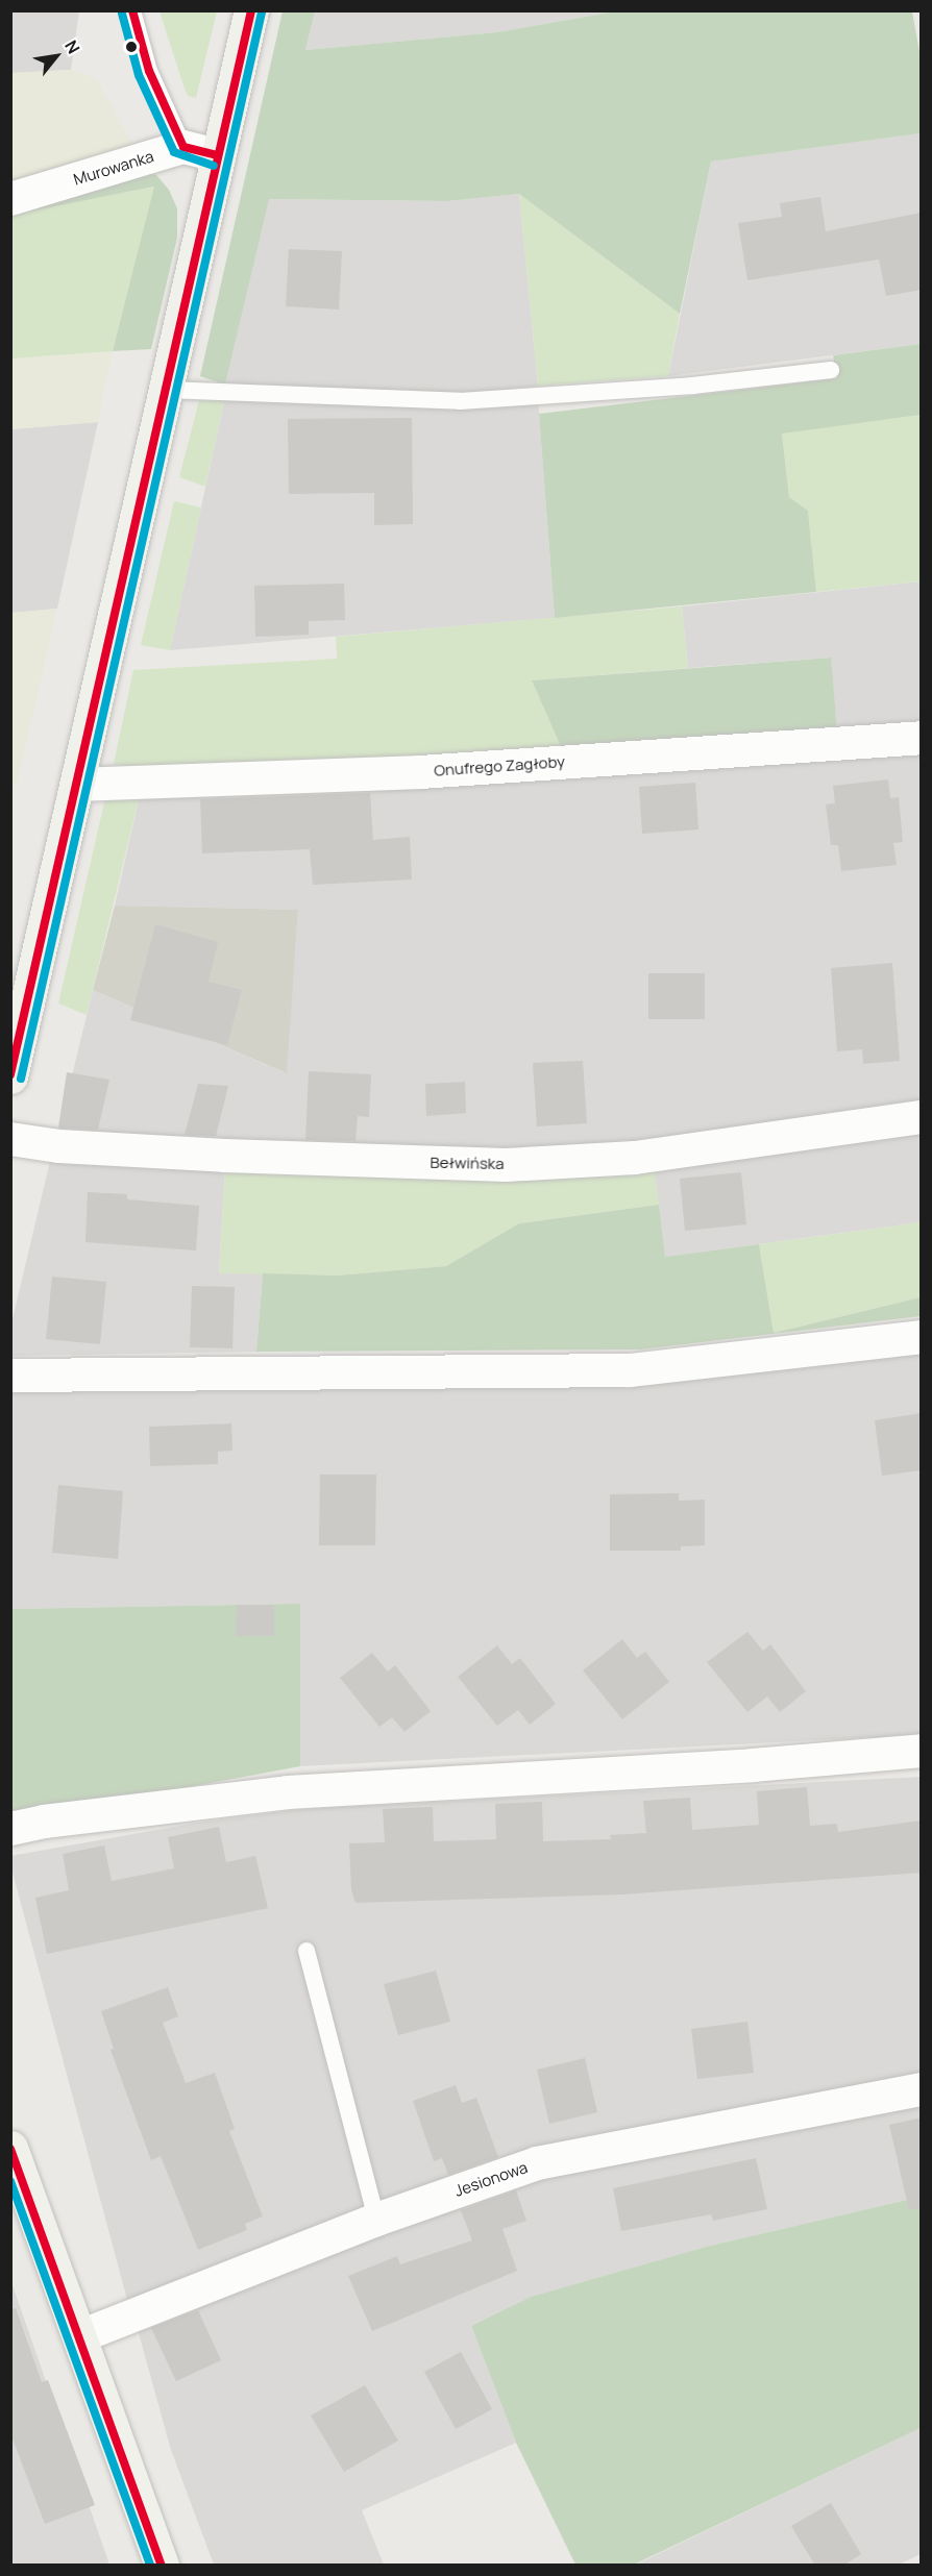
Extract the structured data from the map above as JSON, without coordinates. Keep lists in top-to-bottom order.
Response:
{
  "streets": {
    "street": [
      "Murowanka",
      "Onufrego Zagłoby",
      "Bełwińska",
      "Jesionowa"
    ]
  },
  "north": "top right"
}
